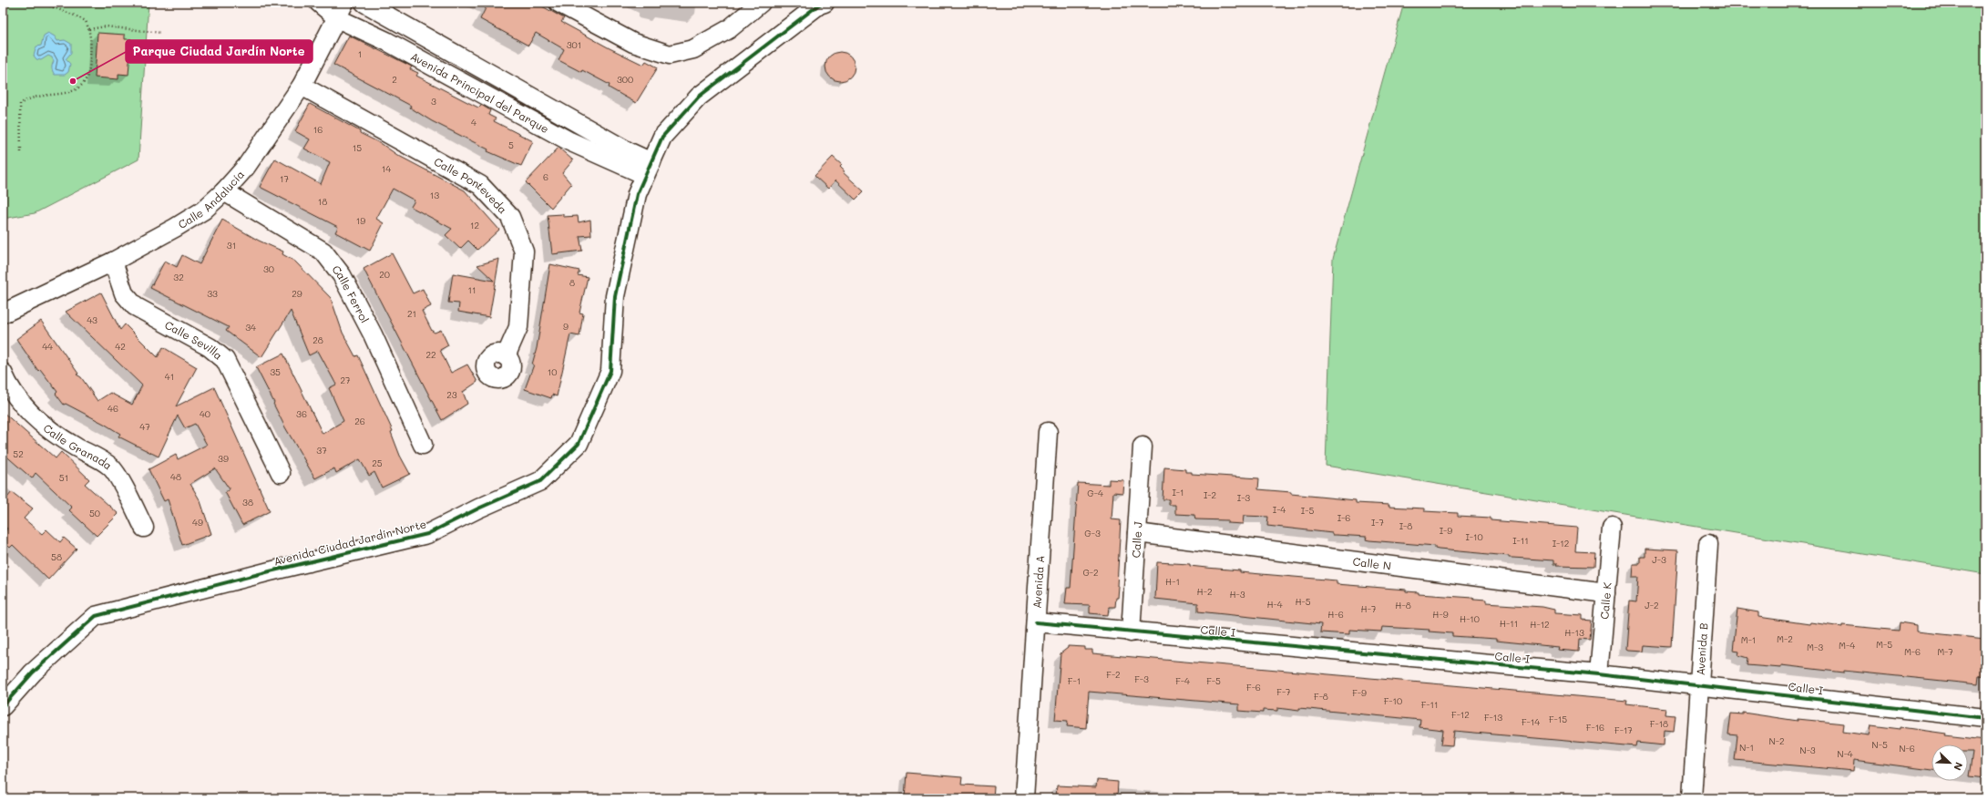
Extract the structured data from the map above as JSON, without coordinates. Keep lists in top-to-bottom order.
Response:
{
  "streets": {
    "street": [
      "Avenida Principal del Parque",
      "Calle Ponteveda",
      "Calle Andalucía",
      "Calle Ferrol",
      "Calle Sevilla",
      "Calle Granada",
      "Calle J",
      "Avenida Ciudad Jardín Norte",
      "Calle N",
      "Avenida A",
      "Calle K",
      "Calle I",
      "Avenida B"
    ]
  },
  "crossings": [
    ["Avenida Principal del Parque", "Calle Andalucía"],
    ["Avenida Principal del Parque", "Avenida Ciudad Jardín Norte"],
    ["Calle Ponteveda", "Calle Andalucía"],
    ["Calle Andalucía", "Calle Ferrol"],
    ["Calle Andalucía", "Calle Sevilla"],
    ["Calle J", "Calle N"],
    ["Calle J", "Calle I"],
    ["Calle N", "Calle K"],
    ["Avenida A", "Calle I"],
    ["Calle K", "Calle I"],
    ["Calle I", "Avenida B"]
  ],
  "places": ["Parque Ciudad Jardín Norte"],
  "house_numbers": [
    "301",
    "1",
    "2",
    "300",
    "3",
    "4",
    "16",
    "5",
    "15",
    "14",
    "6",
    "17",
    "13",
    "18",
    "19",
    "12",
    "31",
    "30",
    "20",
    "32",
    "8",
    "11",
    "33",
    "29",
    "21",
    "43",
    "9",
    "34",
    "28",
    "44",
    "42",
    "22",
    "35",
    "10",
    "41",
    "27",
    "23",
    "46",
    "40",
    "36",
    "26",
    "47",
    "37",
    "52",
    "39",
    "25",
    "48",
    "51",
    "I-1",
    "G-4",
    "I-2",
    "I-3",
    "38",
    "I-4",
    "I-5",
    "50",
    "I-6",
    "49",
    "I-7",
    "I-8",
    "I-9",
    "G-3",
    "I-10",
    "I-11",
    "I-12",
    "58",
    "J-3",
    "G-2",
    "H-1",
    "H-2",
    "H-3",
    "H-5",
    "H-4",
    "H-8",
    "J-2",
    "H-7",
    "H-6",
    "H-9",
    "H-10",
    "H-11",
    "H-12",
    "H-13",
    "M-2",
    "M-1",
    "M-5",
    "M-4",
    "M-3",
    "M-6",
    "M-7",
    "F-2",
    "F-3",
    "F-1",
    "F-4",
    "F-5",
    "F-6",
    "F-7",
    "F-9",
    "F-8",
    "F-10",
    "F-11",
    "F-12",
    "F-13",
    "F-15",
    "F-14",
    "F-18",
    "F-16",
    "F-17",
    "N-2",
    "N-5",
    "N-1",
    "N-6",
    "N-3",
    "N-4"
  ],
  "north": "bottom right"
}
